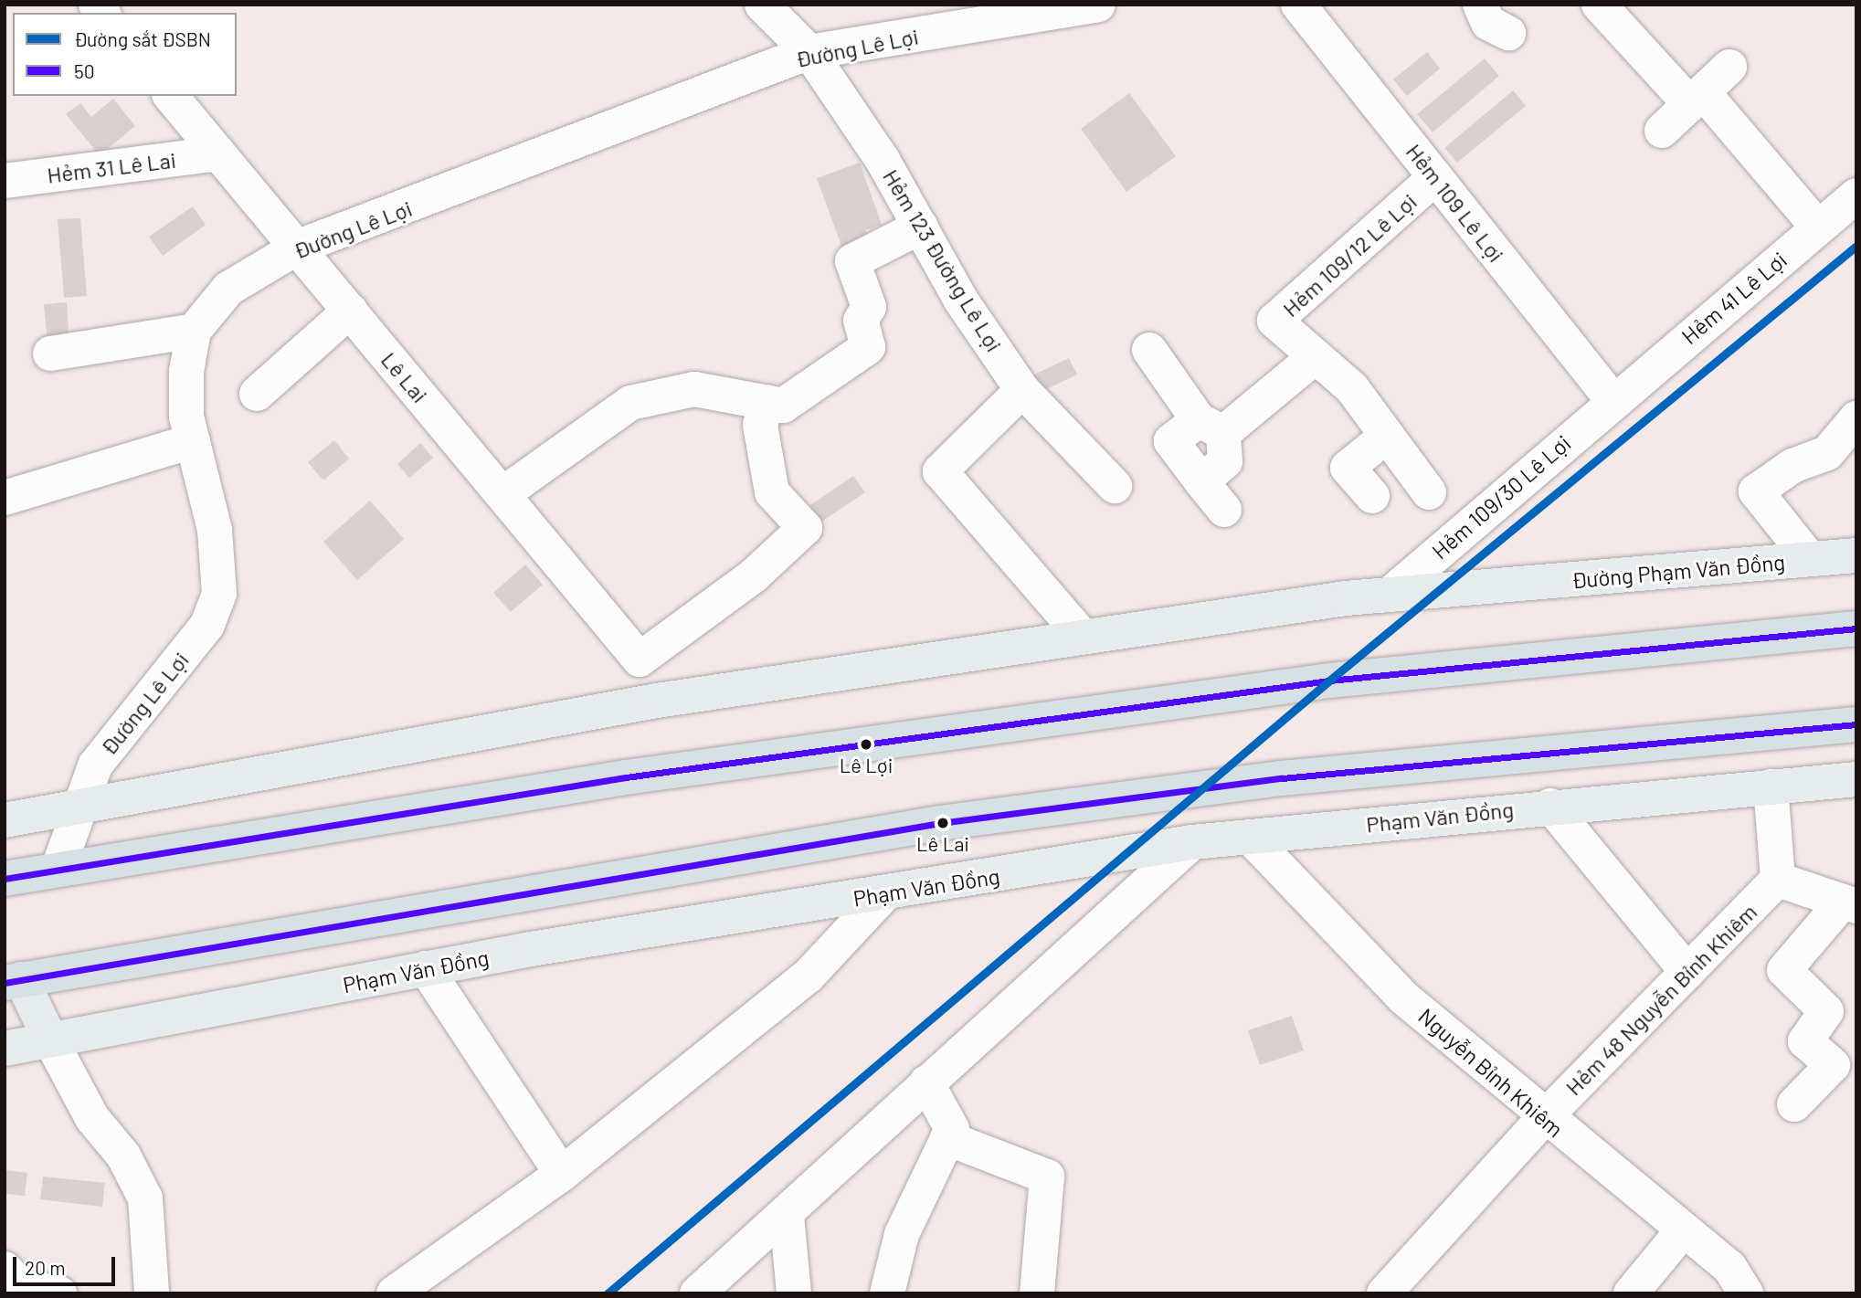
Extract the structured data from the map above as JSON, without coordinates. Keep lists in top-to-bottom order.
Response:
{
  "streets": {
    "main road": ["Đường Phạm Văn Đồng", "Phạm Văn Đồng"],
    "street": [
      "Đường Lê Lợi",
      "Hẻm 31 Lê Lai",
      "Hẻm 109 Lê Lợi",
      "Hẻm 109/12 Lê Lợi",
      "Hẻm 123 Đường Lê Lợi",
      "Hẻm 41 Lê Lợi",
      "Lê Lai",
      "Hẻm 109/30 Lê Lợi",
      "Hẻm 48 Nguyễn Bỉnh Khiêm",
      "Nguyễn Bỉnh Khiêm"
    ]
  },
  "crossings": [
    ["Đường Lê Lợi", "Hẻm 123 Đường Lê Lợi"],
    ["Đường Lê Lợi", "Lê Lai"],
    ["Hẻm 31 Lê Lai", "Lê Lai"],
    ["Hẻm 109 Lê Lợi", "Hẻm 109/12 Lê Lợi"],
    ["Hẻm 109 Lê Lợi", "Hẻm 41 Lê Lợi"],
    ["Hẻm 109 Lê Lợi", "Hẻm 109/30 Lê Lợi"],
    ["Hẻm 41 Lê Lợi", "Hẻm 109/30 Lê Lợi"],
    ["Hẻm 109/30 Lê Lợi", "Đường Phạm Văn Đồng"],
    ["Phạm Văn Đồng", "Nguyễn Bỉnh Khiêm"],
    ["Hẻm 48 Nguyễn Bỉnh Khiêm", "Nguyễn Bỉnh Khiêm"]
  ],
  "places": ["Lê Lợi", "Lê Lai"],
  "lines": ["rail line ĐSBN", "transit line 50"],
  "legend": ["Đường sắt ĐSBN", "50"],
  "scale_bar": "20 m"
}
